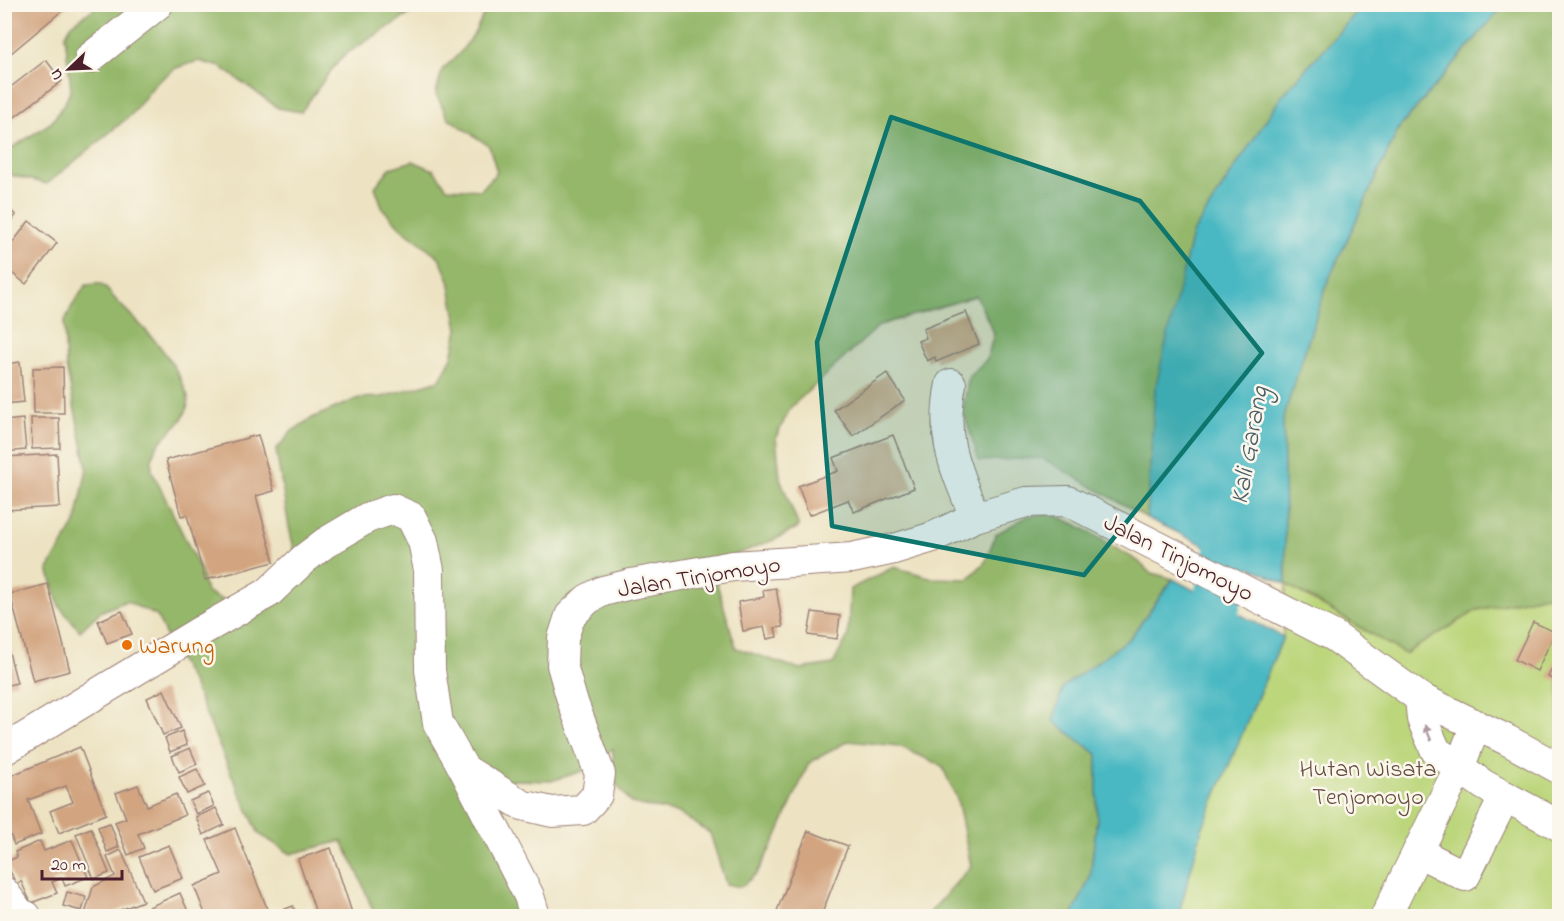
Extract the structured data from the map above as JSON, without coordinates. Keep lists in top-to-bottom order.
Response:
{
  "streets": {
    "street": ["Jalan Tinjomoyo"]
  },
  "water": ["Kali Garang"],
  "parks": ["Hutan Wisata Tenjomoyo"],
  "places": ["Warung"],
  "scale_bar": "20 m",
  "north": "bottom left"
}
